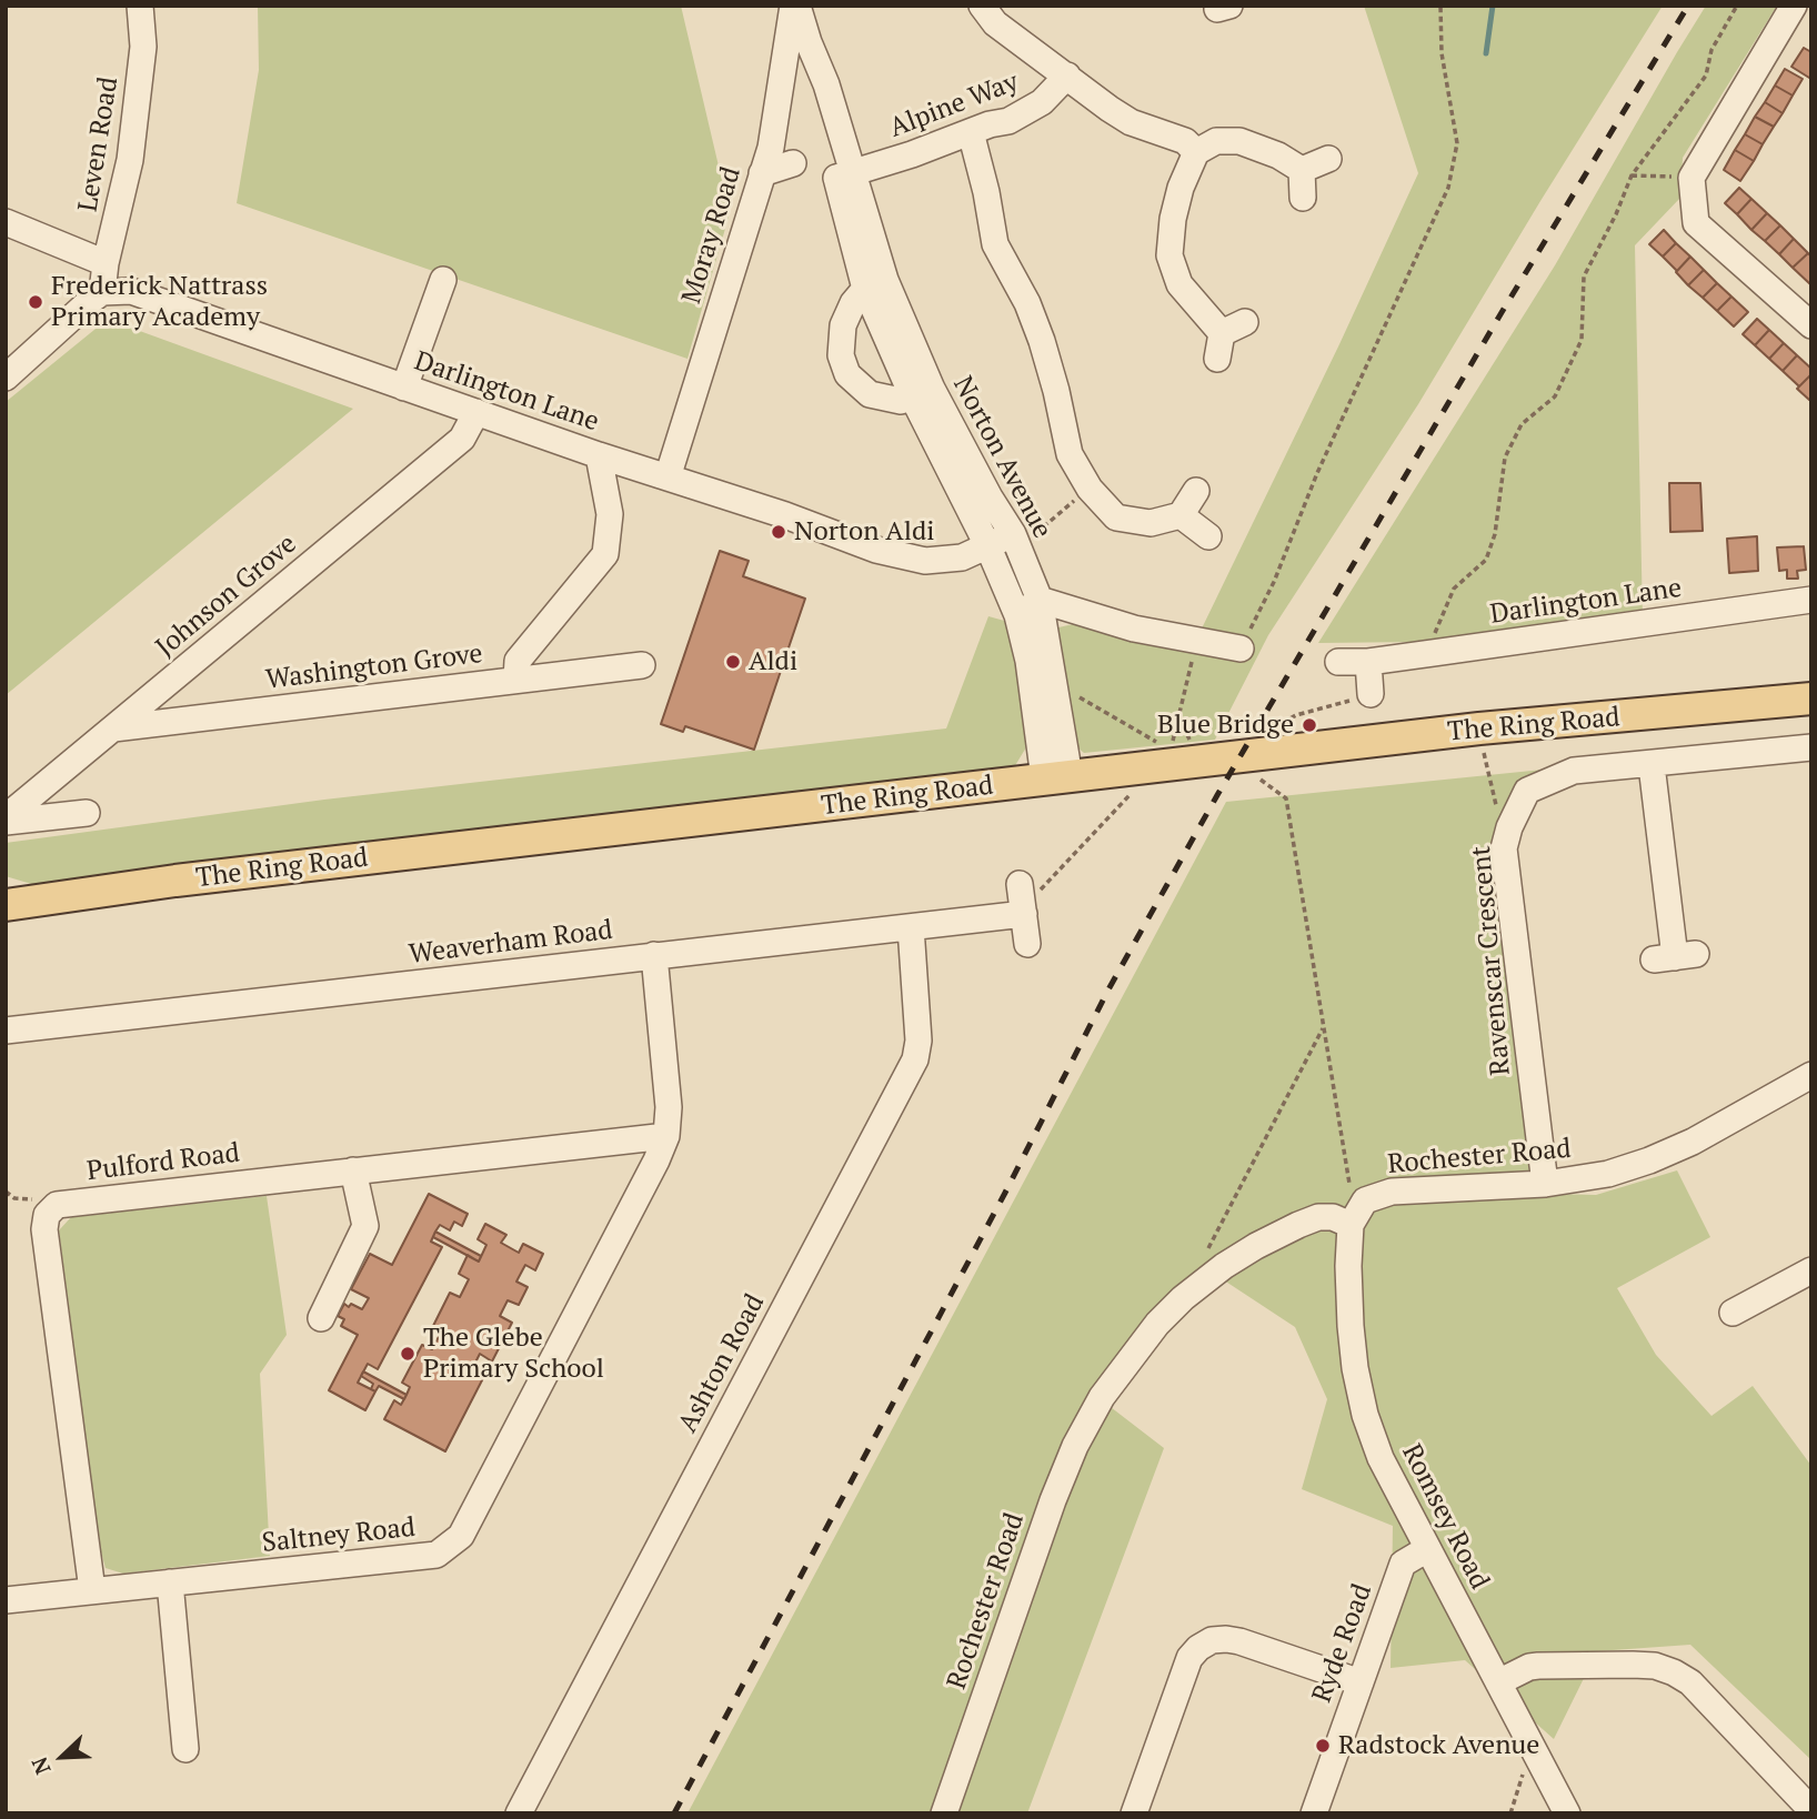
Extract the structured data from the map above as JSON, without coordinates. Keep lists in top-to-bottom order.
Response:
{
  "streets": {
    "main road": ["The Ring Road"],
    "street": [
      "Alpine Way",
      "Leven Road",
      "Moray Road",
      "Darlington Lane",
      "Norton Avenue",
      "Johnson Grove",
      "Washington Grove",
      "Weaverham Road",
      "Ravenscar Crescent",
      "Rochester Road",
      "Pulford Road",
      "Ashton Road",
      "Romsey Road",
      "Saltney Road",
      "Ryde Road"
    ]
  },
  "crossings": [
    ["Alpine Way", "Norton Avenue"],
    ["Leven Road", "Darlington Lane"],
    ["Moray Road", "Darlington Lane"],
    ["Moray Road", "Norton Avenue"],
    ["Darlington Lane", "Norton Avenue"],
    ["Darlington Lane", "Johnson Grove"],
    ["Norton Avenue", "The Ring Road"],
    ["Johnson Grove", "Washington Grove"],
    ["Weaverham Road", "Ashton Road"],
    ["Weaverham Road", "Saltney Road"],
    ["Ravenscar Crescent", "Rochester Road"],
    ["Rochester Road", "Romsey Road"],
    ["Pulford Road", "Saltney Road"],
    ["Romsey Road", "Ryde Road"]
  ],
  "places": [
    "Frederick Nattrass Primary Academy",
    "Norton Aldi",
    "Aldi",
    "Blue Bridge",
    "The Glebe Primary School",
    "Radstock Avenue"
  ],
  "north": "bottom left"
}
